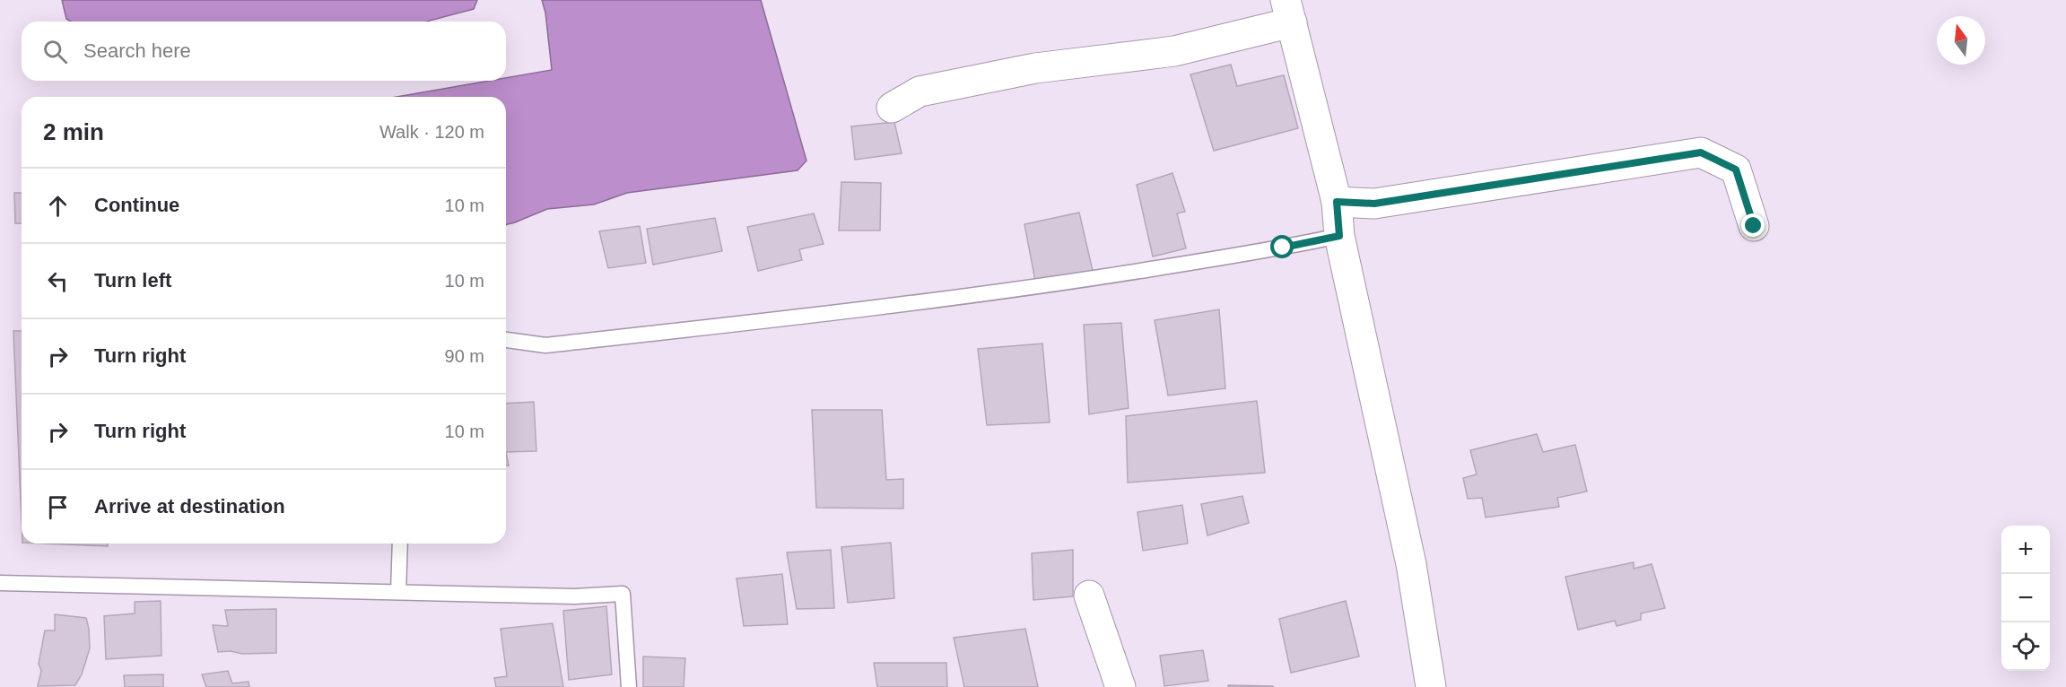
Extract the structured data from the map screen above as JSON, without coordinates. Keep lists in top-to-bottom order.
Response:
{
  "north": "top",
  "page": {
    "search": "Search here",
    "heading": ["2 min", "Walk · 120 m"],
    "list": [
      ["Continue", "10 m"],
      ["Turn left", "10 m"],
      ["Turn right", "90 m"],
      ["Turn right", "10 m"],
      "Arrive at destination"
    ],
    "map_buttons": ["+", "−"]
  }
}
